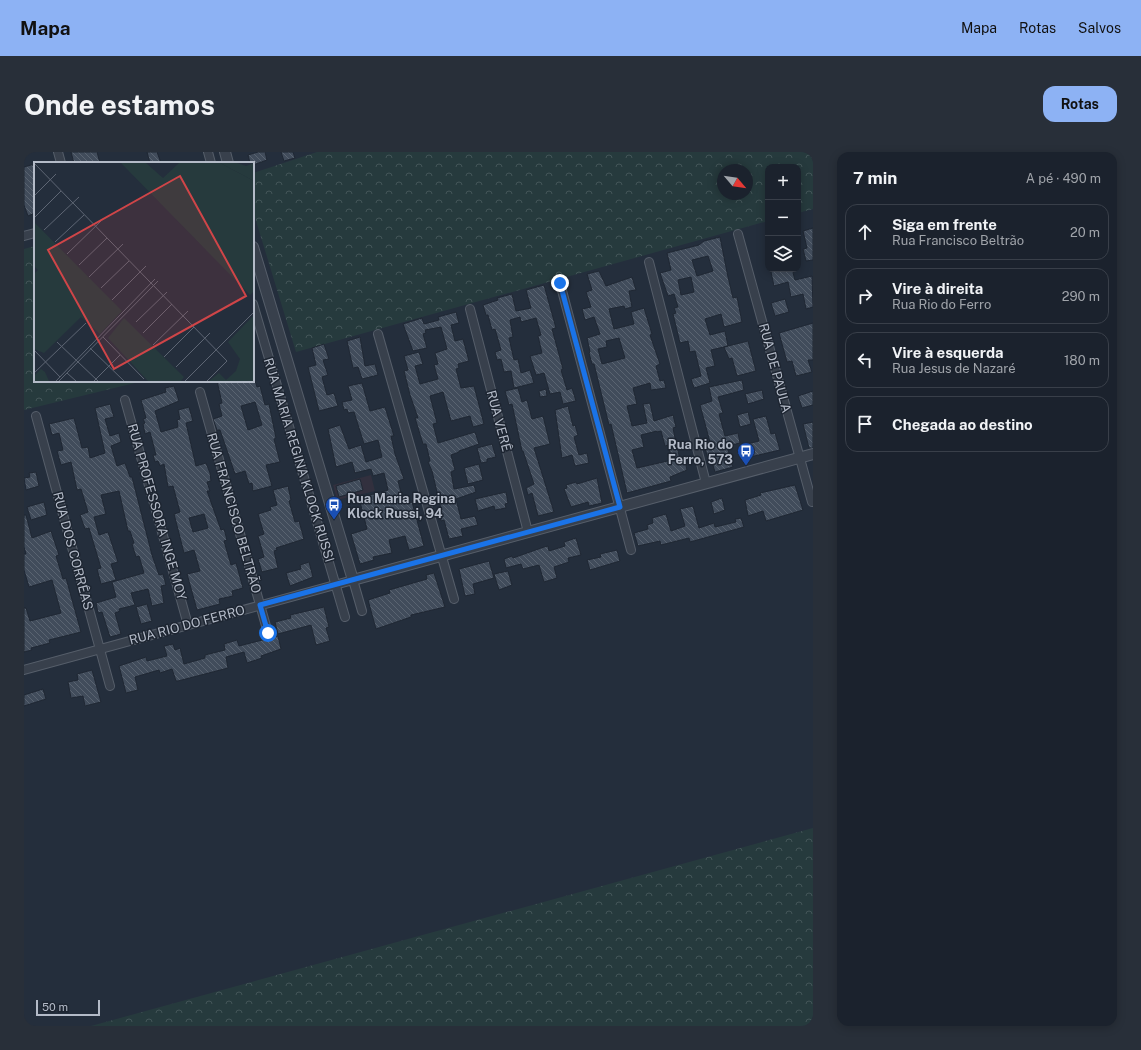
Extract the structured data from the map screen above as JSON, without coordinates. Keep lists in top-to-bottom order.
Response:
{
  "streets": {
    "street": [
      "RUA DE PAULA",
      "RUA VERÊ",
      "RUA MARIA REGINA KLOCK RUSSI",
      "RUA PROFESSORA INGE MOY",
      "RUA FRANCISCO BELTRÃO",
      "RUA DOS CORRÊAS",
      "RUA RIO DO FERRO"
    ]
  },
  "crossings": [
    ["RUA DE PAULA", "RUA RIO DO FERRO"],
    ["RUA VERÊ", "RUA RIO DO FERRO"],
    ["RUA MARIA REGINA KLOCK RUSSI", "RUA RIO DO FERRO"],
    ["RUA PROFESSORA INGE MOY", "RUA RIO DO FERRO"],
    ["RUA FRANCISCO BELTRÃO", "RUA RIO DO FERRO"],
    ["RUA DOS CORRÊAS", "RUA RIO DO FERRO"]
  ],
  "places": {
    "bus stop": ["Rua Rio do Ferro, 573", "Rua Maria Regina Klock Russi, 94"]
  },
  "scale_bar": "50 m",
  "north": "bottom right",
  "page": {
    "header": "Mapa",
    "nav": ["Mapa", "Rotas", "Salvos"],
    "buttons": "Rotas",
    "title": "Onde estamos",
    "heading": ["7 min", "A pé · 490 m"],
    "map_buttons": ["+", "−"],
    "list": [
      ["Siga em frente", "Rua Francisco Beltrão", "20 m"],
      ["Vire à direita", "Rua Rio do Ferro", "290 m"],
      ["Vire à esquerda", "Rua Jesus de Nazaré", "180 m"],
      "Chegada ao destino"
    ],
    "scale": "50 m"
  }
}
